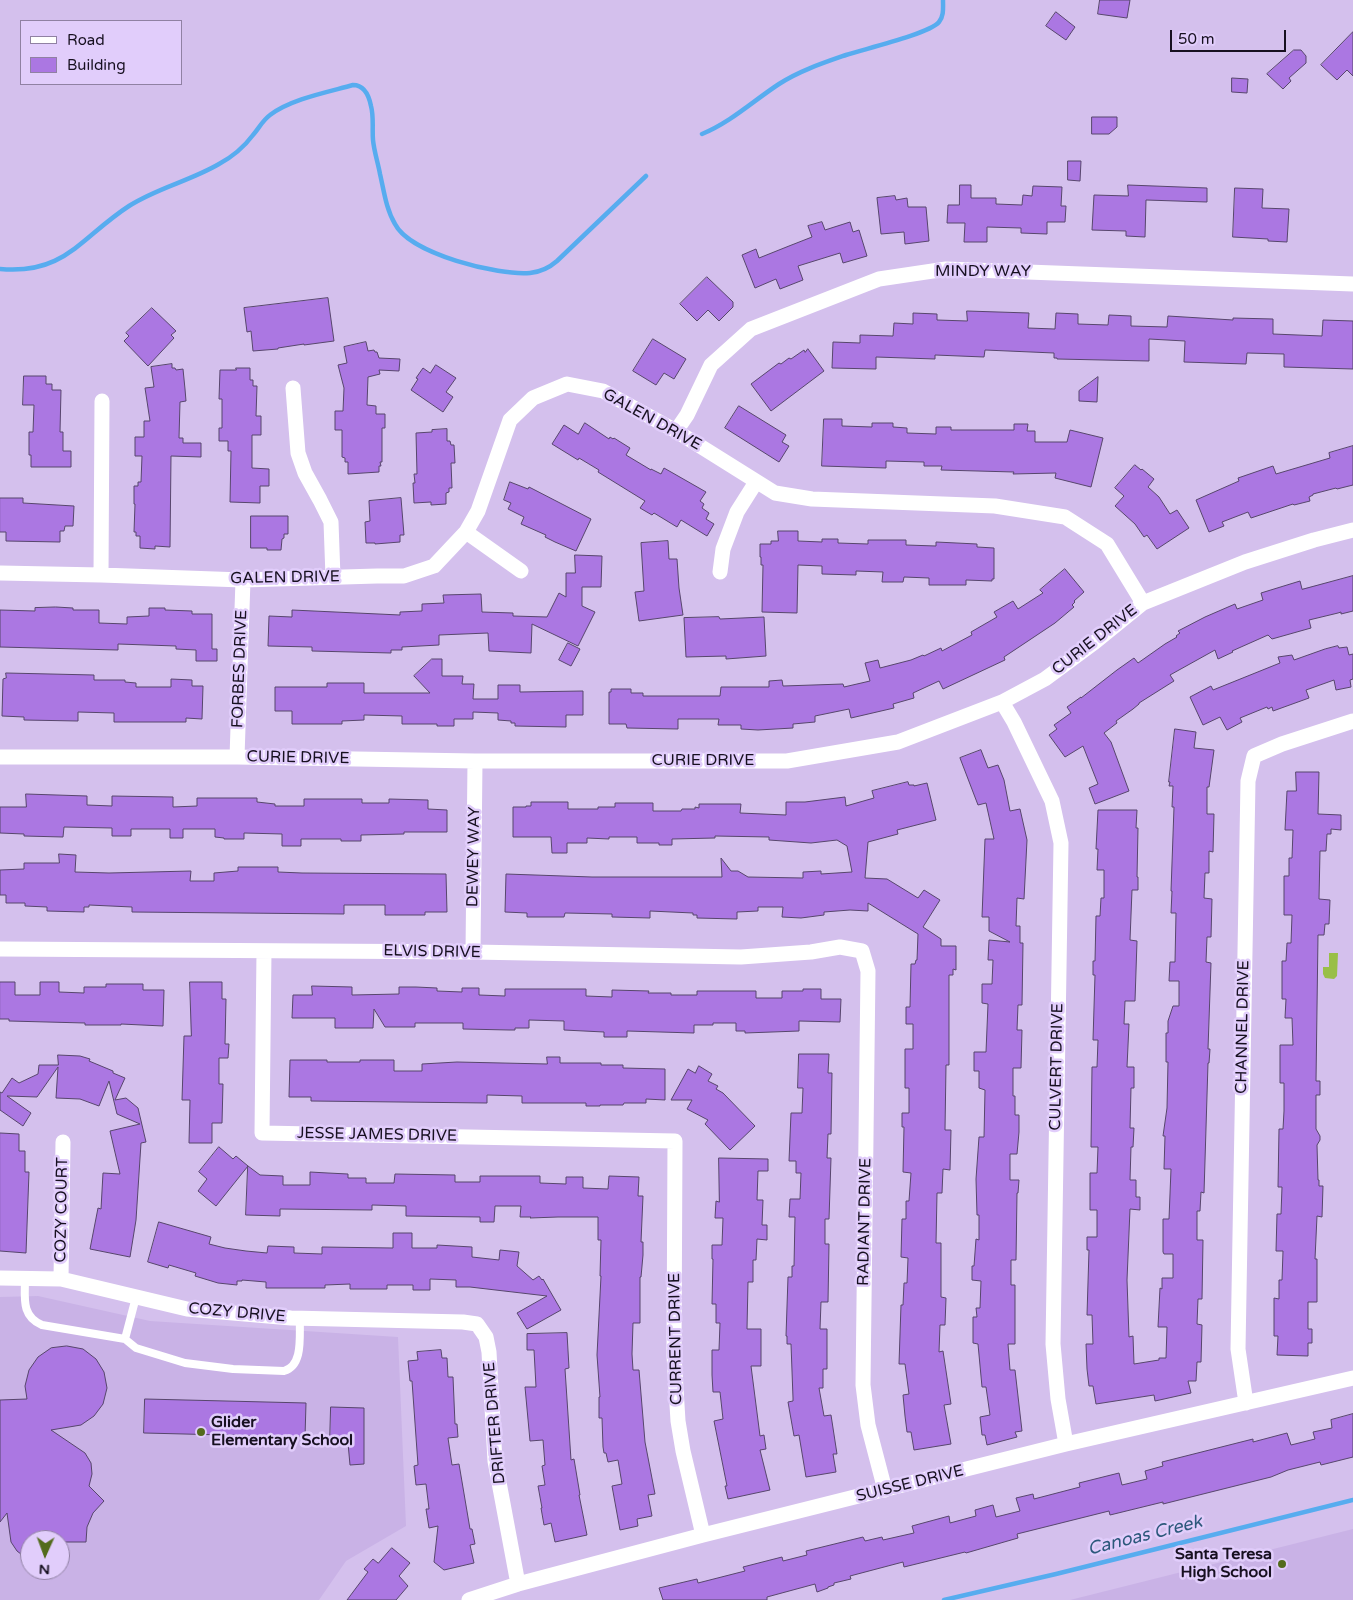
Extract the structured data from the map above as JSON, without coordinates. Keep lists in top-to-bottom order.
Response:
{
  "streets": {
    "street": [
      "MINDY WAY",
      "GALEN DRIVE",
      "CURIE DRIVE",
      "FORBES DRIVE",
      "DEWEY WAY",
      "ELVIS DRIVE",
      "CHANNEL DRIVE",
      "CULVERT DRIVE",
      "JESSE JAMES DRIVE",
      "COZY COURT",
      "RADIANT DRIVE",
      "COZY DRIVE",
      "CURRENT DRIVE",
      "DRIFTER DRIVE",
      "SUISSE DRIVE"
    ]
  },
  "crossings": [
    ["MINDY WAY", "GALEN DRIVE"],
    ["GALEN DRIVE", "CURIE DRIVE"],
    ["GALEN DRIVE", "FORBES DRIVE"],
    ["CURIE DRIVE", "FORBES DRIVE"],
    ["CURIE DRIVE", "DEWEY WAY"],
    ["CURIE DRIVE", "CULVERT DRIVE"],
    ["DEWEY WAY", "ELVIS DRIVE"],
    ["ELVIS DRIVE", "JESSE JAMES DRIVE"],
    ["ELVIS DRIVE", "RADIANT DRIVE"],
    ["CHANNEL DRIVE", "SUISSE DRIVE"],
    ["CULVERT DRIVE", "SUISSE DRIVE"],
    ["JESSE JAMES DRIVE", "CURRENT DRIVE"],
    ["COZY COURT", "COZY DRIVE"],
    ["RADIANT DRIVE", "SUISSE DRIVE"],
    ["COZY DRIVE", "DRIFTER DRIVE"],
    ["CURRENT DRIVE", "SUISSE DRIVE"],
    ["DRIFTER DRIVE", "SUISSE DRIVE"]
  ],
  "water": ["Canoas Creek"],
  "places": ["Glider Elementary School", "Santa Teresa High School"],
  "legend": ["Road", "Building"],
  "scale_bar": "50 m",
  "north": "bottom"
}
